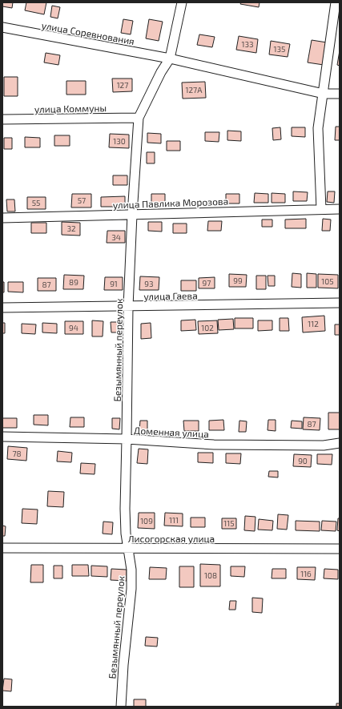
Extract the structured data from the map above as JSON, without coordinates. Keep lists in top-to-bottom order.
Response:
{
  "streets": {
    "street": [
      "улица Соревнования",
      "улица Коммуны",
      "улица Павлика Морозова",
      "улица Гаева",
      "Безымянный переулок",
      "Доменная улица",
      "Лисогорская улица"
    ]
  },
  "crossings": [
    ["улица Соревнования", "Безымянный переулок"],
    ["улица Коммуны", "Безымянный переулок"],
    ["улица Павлика Морозова", "Безымянный переулок"],
    ["улица Гаева", "Безымянный переулок"],
    ["Безымянный переулок", "Доменная улица"],
    ["Безымянный переулок", "Лисогорская улица"]
  ],
  "house_numbers": [
    "133",
    "135",
    "127",
    "127А",
    "130",
    "57",
    "55",
    "32",
    "34",
    "99",
    "105",
    "89",
    "97",
    "91",
    "93",
    "87",
    "112",
    "94",
    "102",
    "87",
    "78",
    "90",
    "111",
    "109",
    "115",
    "116",
    "108"
  ]
}
